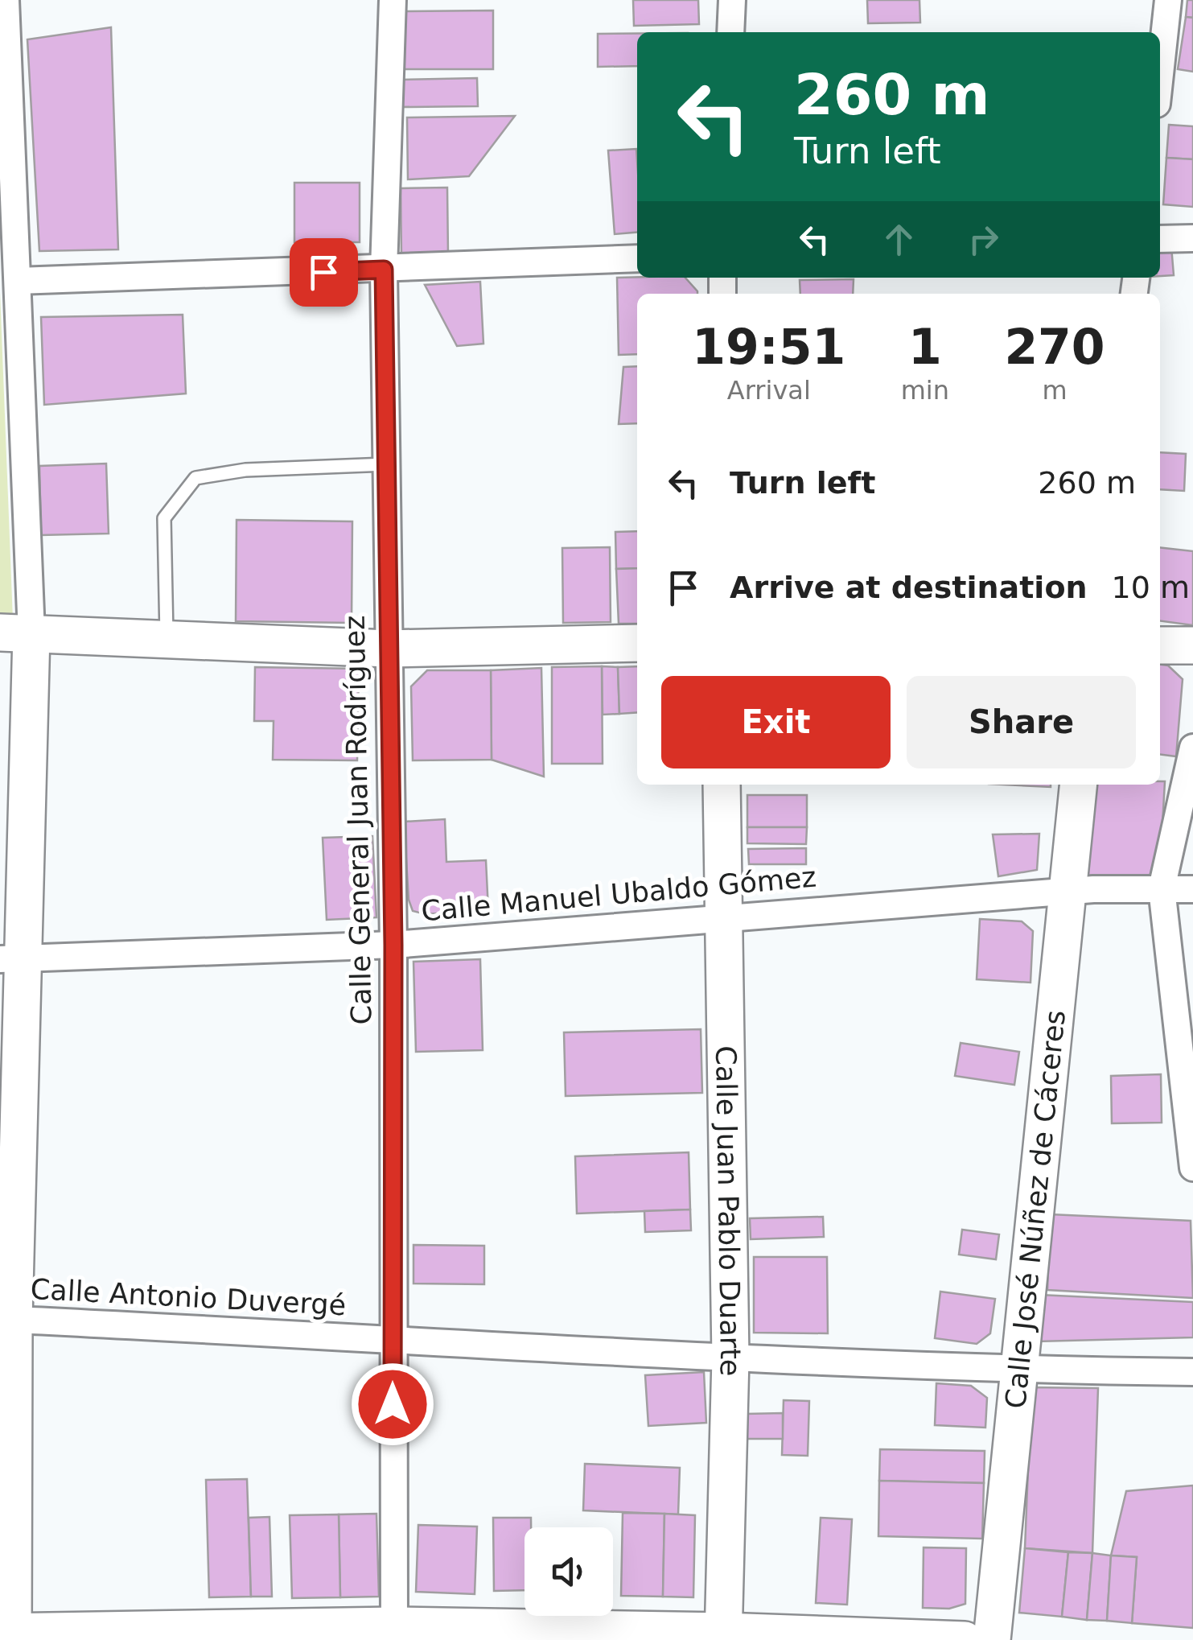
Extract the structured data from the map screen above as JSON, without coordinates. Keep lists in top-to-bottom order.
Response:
{
  "streets": {
    "main road": ["Calle Juan Pablo Duarte", "Calle José Núñez de Cáceres"],
    "street": ["Calle General Juan Rodríguez", "Calle Manuel Ubaldo Gómez", "Calle Antonio Duvergé"]
  },
  "crossings": [
    ["Calle General Juan Rodríguez", "Calle Manuel Ubaldo Gómez"],
    ["Calle General Juan Rodríguez", "Calle Antonio Duvergé"],
    ["Calle Manuel Ubaldo Gómez", "Calle Juan Pablo Duarte"],
    ["Calle Manuel Ubaldo Gómez", "Calle José Núñez de Cáceres"],
    ["Calle Juan Pablo Duarte", "Calle Antonio Duvergé"],
    ["Calle José Núñez de Cáceres", "Calle Antonio Duvergé"]
  ],
  "page": {
    "turn": ["260 m", "Turn left"],
    "eta": [
      "19:51",
      "Arrival",
      "1",
      "min",
      "270",
      "m"
    ],
    "list": [
      {
        "name": "Turn left",
        "value": "260 m"
      },
      {
        "name": "Arrive at destination",
        "value": "10 m"
      }
    ],
    "buttons": ["Exit", "Share"]
  }
}
